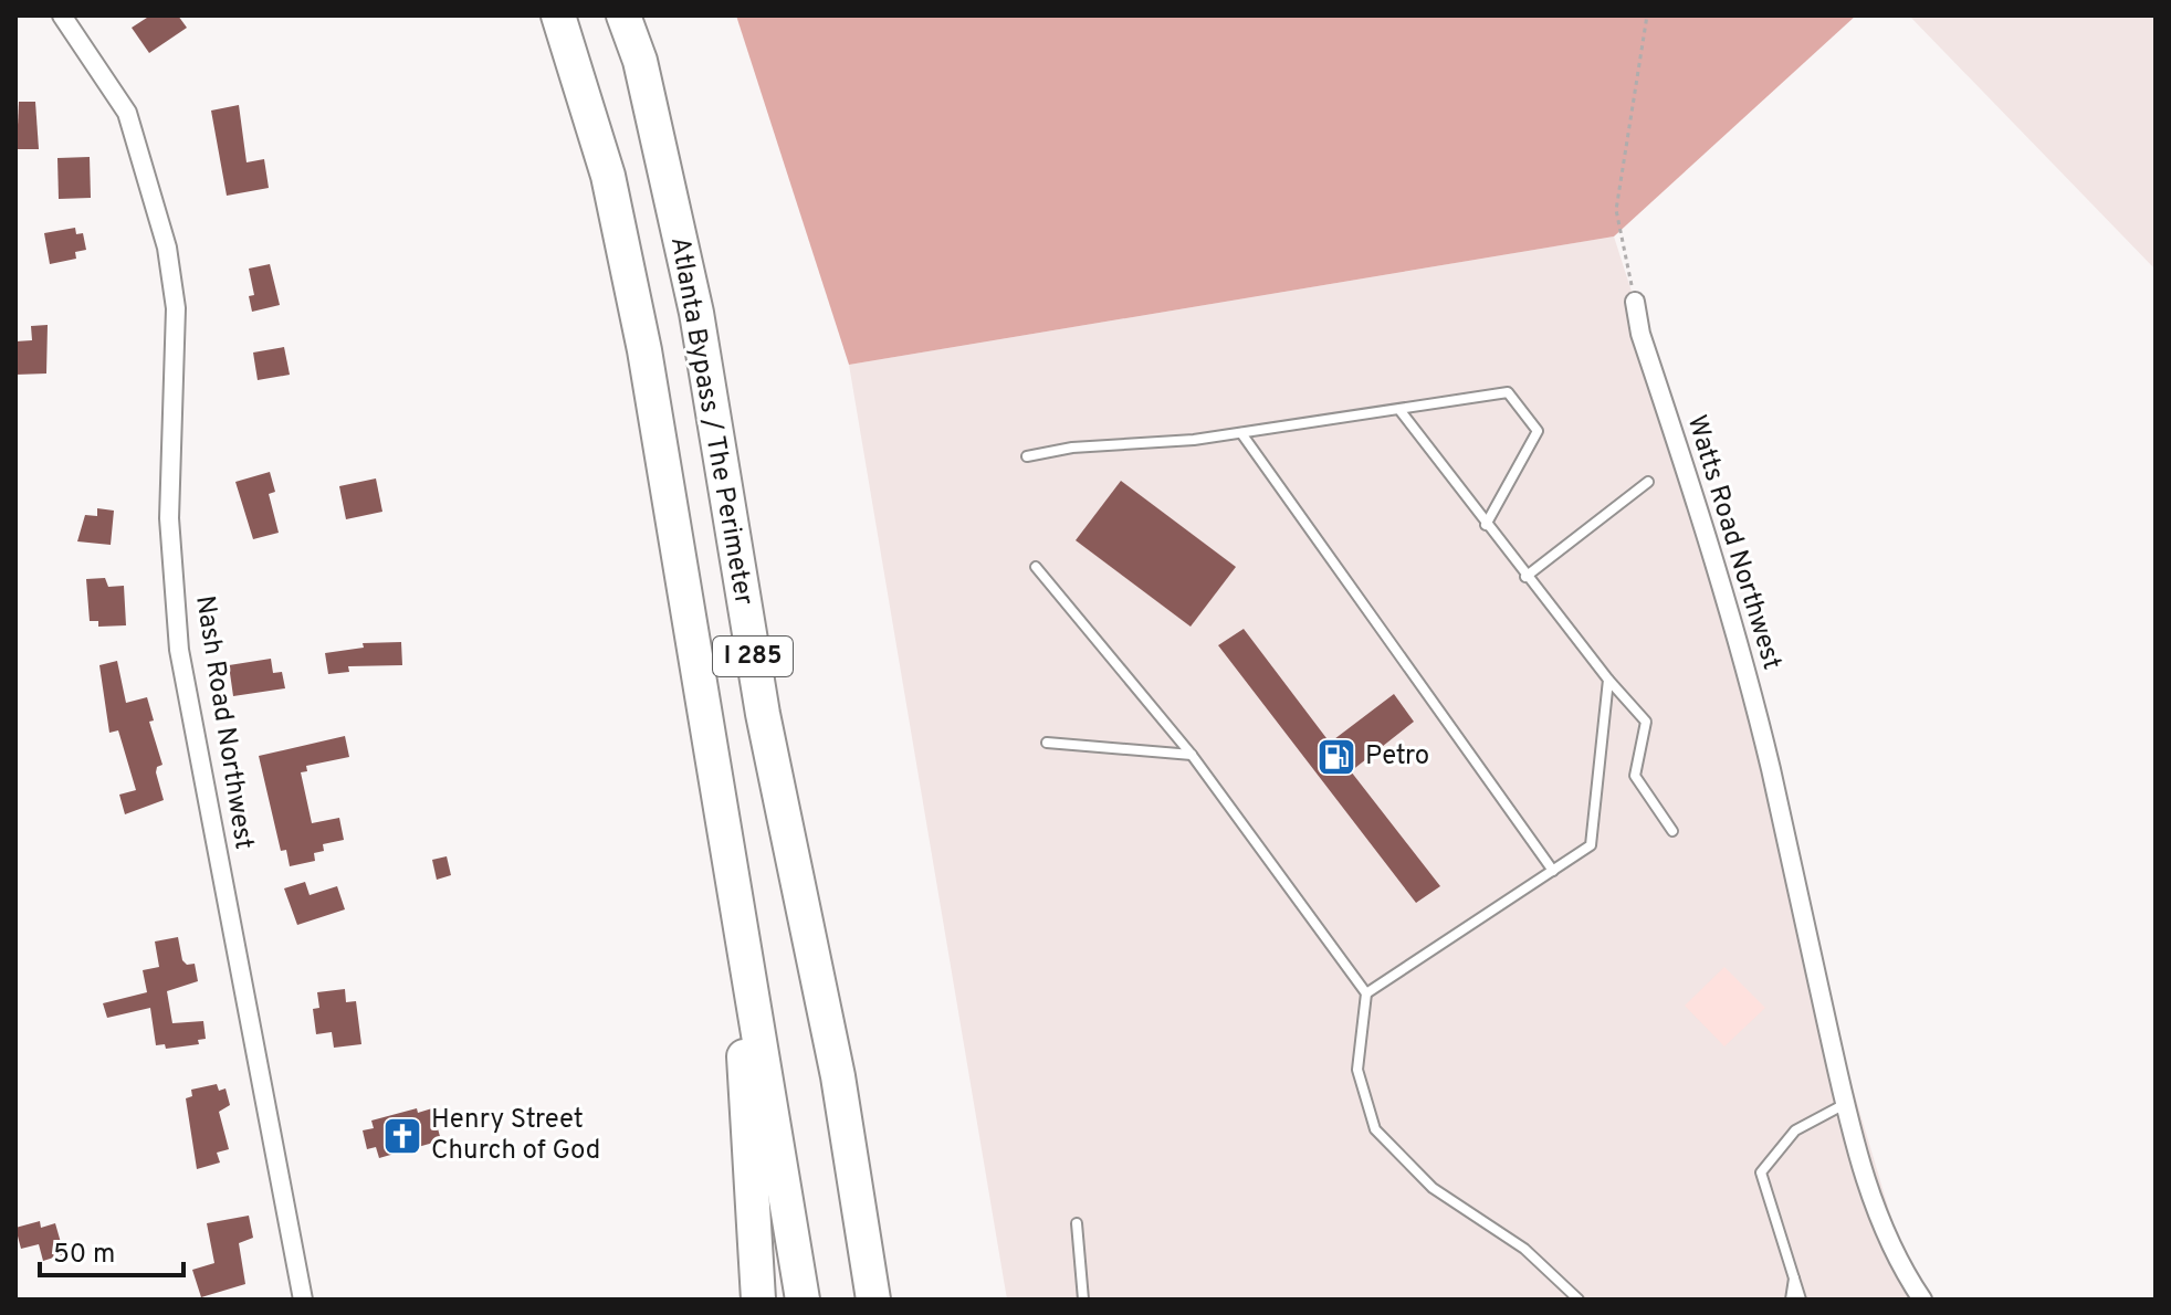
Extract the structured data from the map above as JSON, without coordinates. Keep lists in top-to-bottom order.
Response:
{
  "streets": {
    "highway": ["Atlanta Bypass / The Perimeter", "I 285"],
    "street": ["Watts Road Northwest", "Nash Road Northwest"]
  },
  "places": {
    "fuel station": ["Petro"],
    "church": ["Henry Street Church of God"]
  },
  "scale_bar": "50 m"
}
